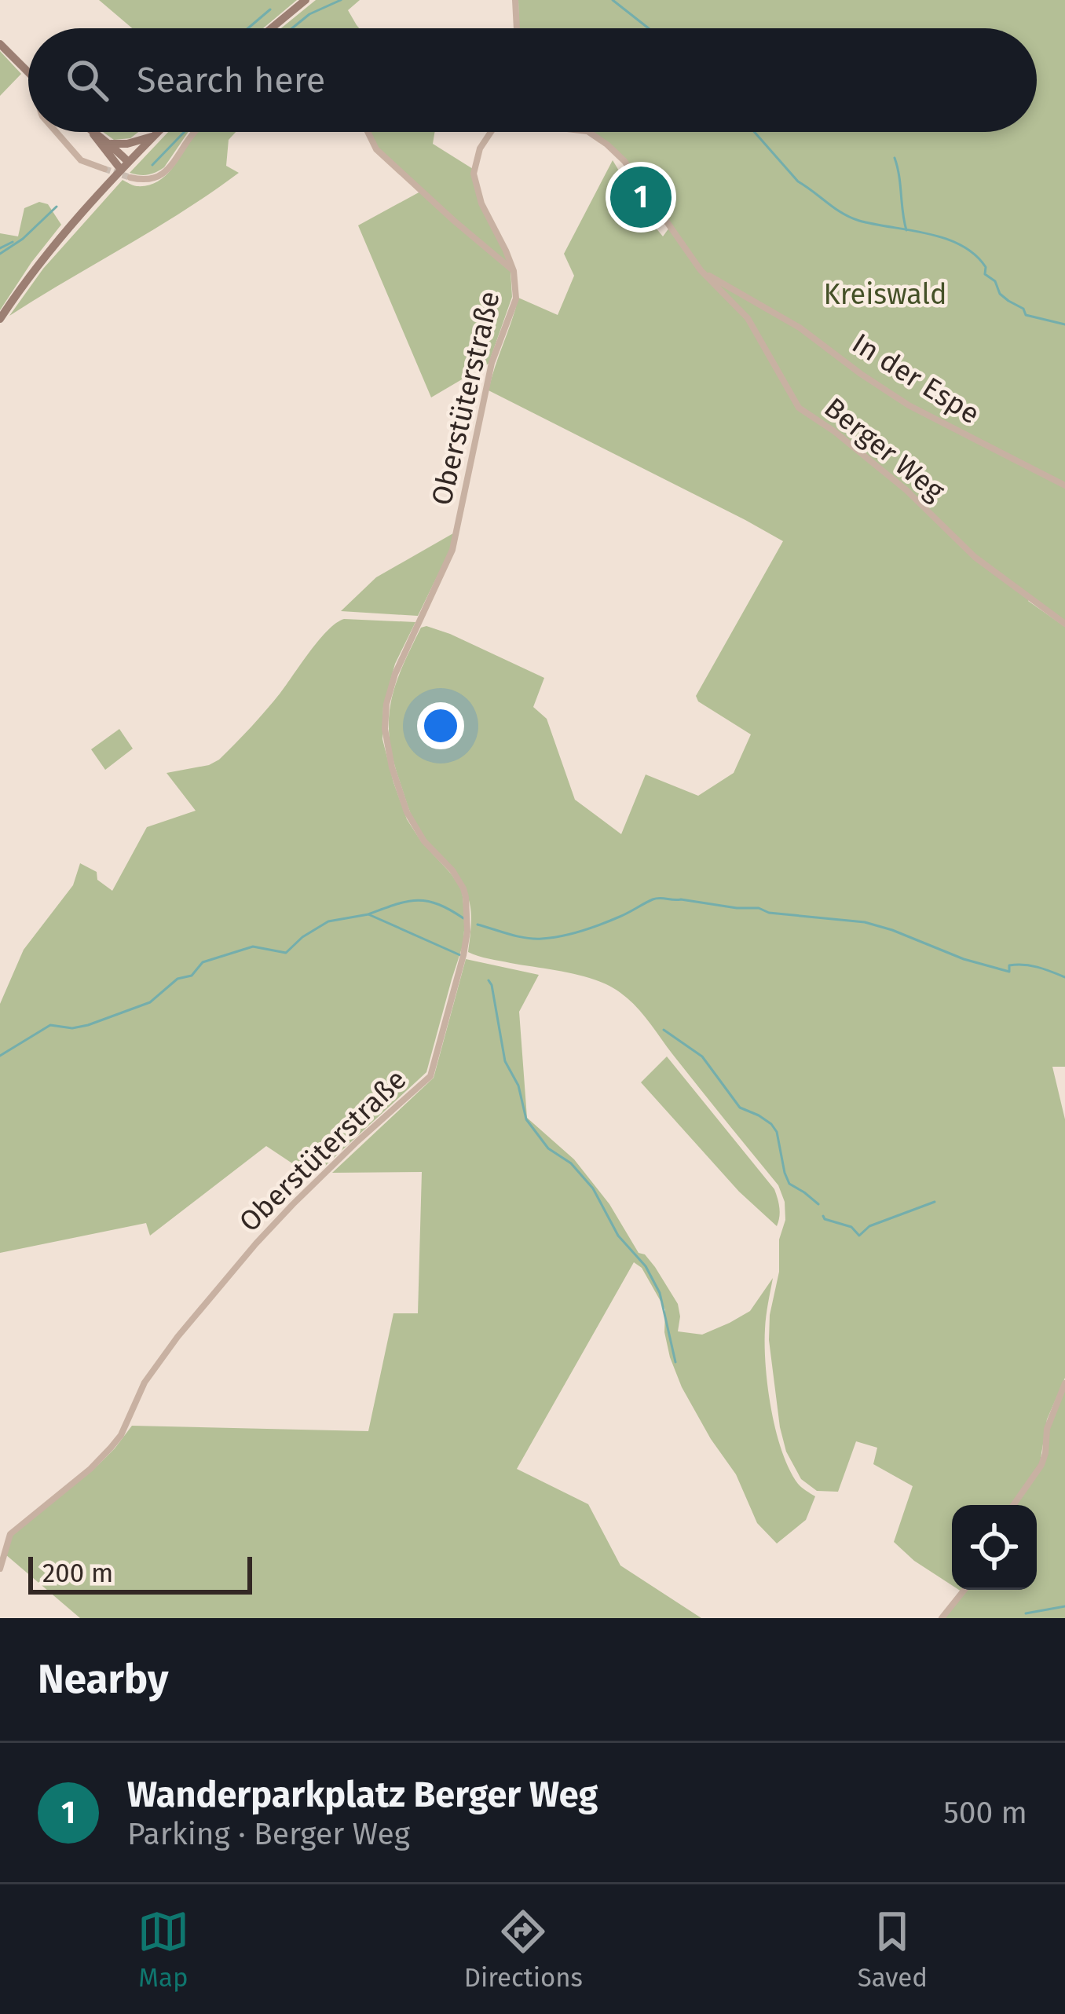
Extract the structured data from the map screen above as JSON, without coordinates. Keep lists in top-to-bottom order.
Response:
{
  "streets": {
    "street": ["In der Espe", "Oberstüterstraße", "Berger Weg"]
  },
  "crossings": [
    ["In der Espe", "Berger Weg"]
  ],
  "parks": ["Kreiswald"],
  "scale_bar": "200 m",
  "page": {
    "search": "Search here",
    "pins": "1",
    "scale": "200 m",
    "heading": "Nearby",
    "list": [
      {
        "mark": "1",
        "name": "Wanderparkplatz Berger Weg",
        "note": "Parking · Berger Weg",
        "value": "500 m"
      }
    ],
    "nav": ["Map", "Directions", "Saved"]
  }
}
